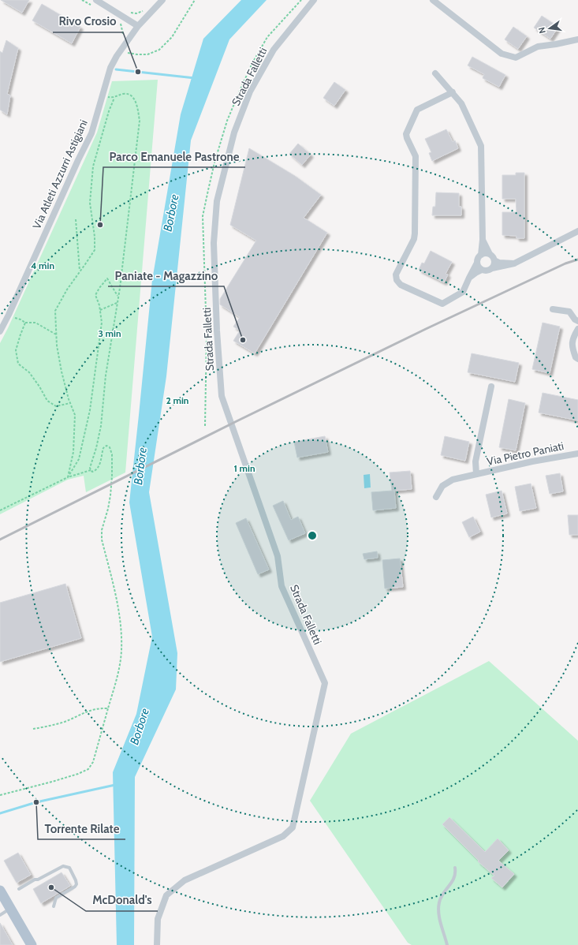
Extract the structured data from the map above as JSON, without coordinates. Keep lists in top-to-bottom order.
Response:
{
  "streets": {
    "street": ["Strada Falletti", "Via Atleti Azzurri Astigiani", "Via Pietro Paniati"]
  },
  "water": ["Borbore"],
  "places": [
    "Rivo Crosio",
    "Parco Emanuele Pastrone",
    "Paniate - Magazzino",
    "Torrente Rilate",
    "McDonald's"
  ],
  "north": "left",
  "rings": [
    "4 min",
    "3 min",
    "2 min",
    "1 min"
  ]
}
